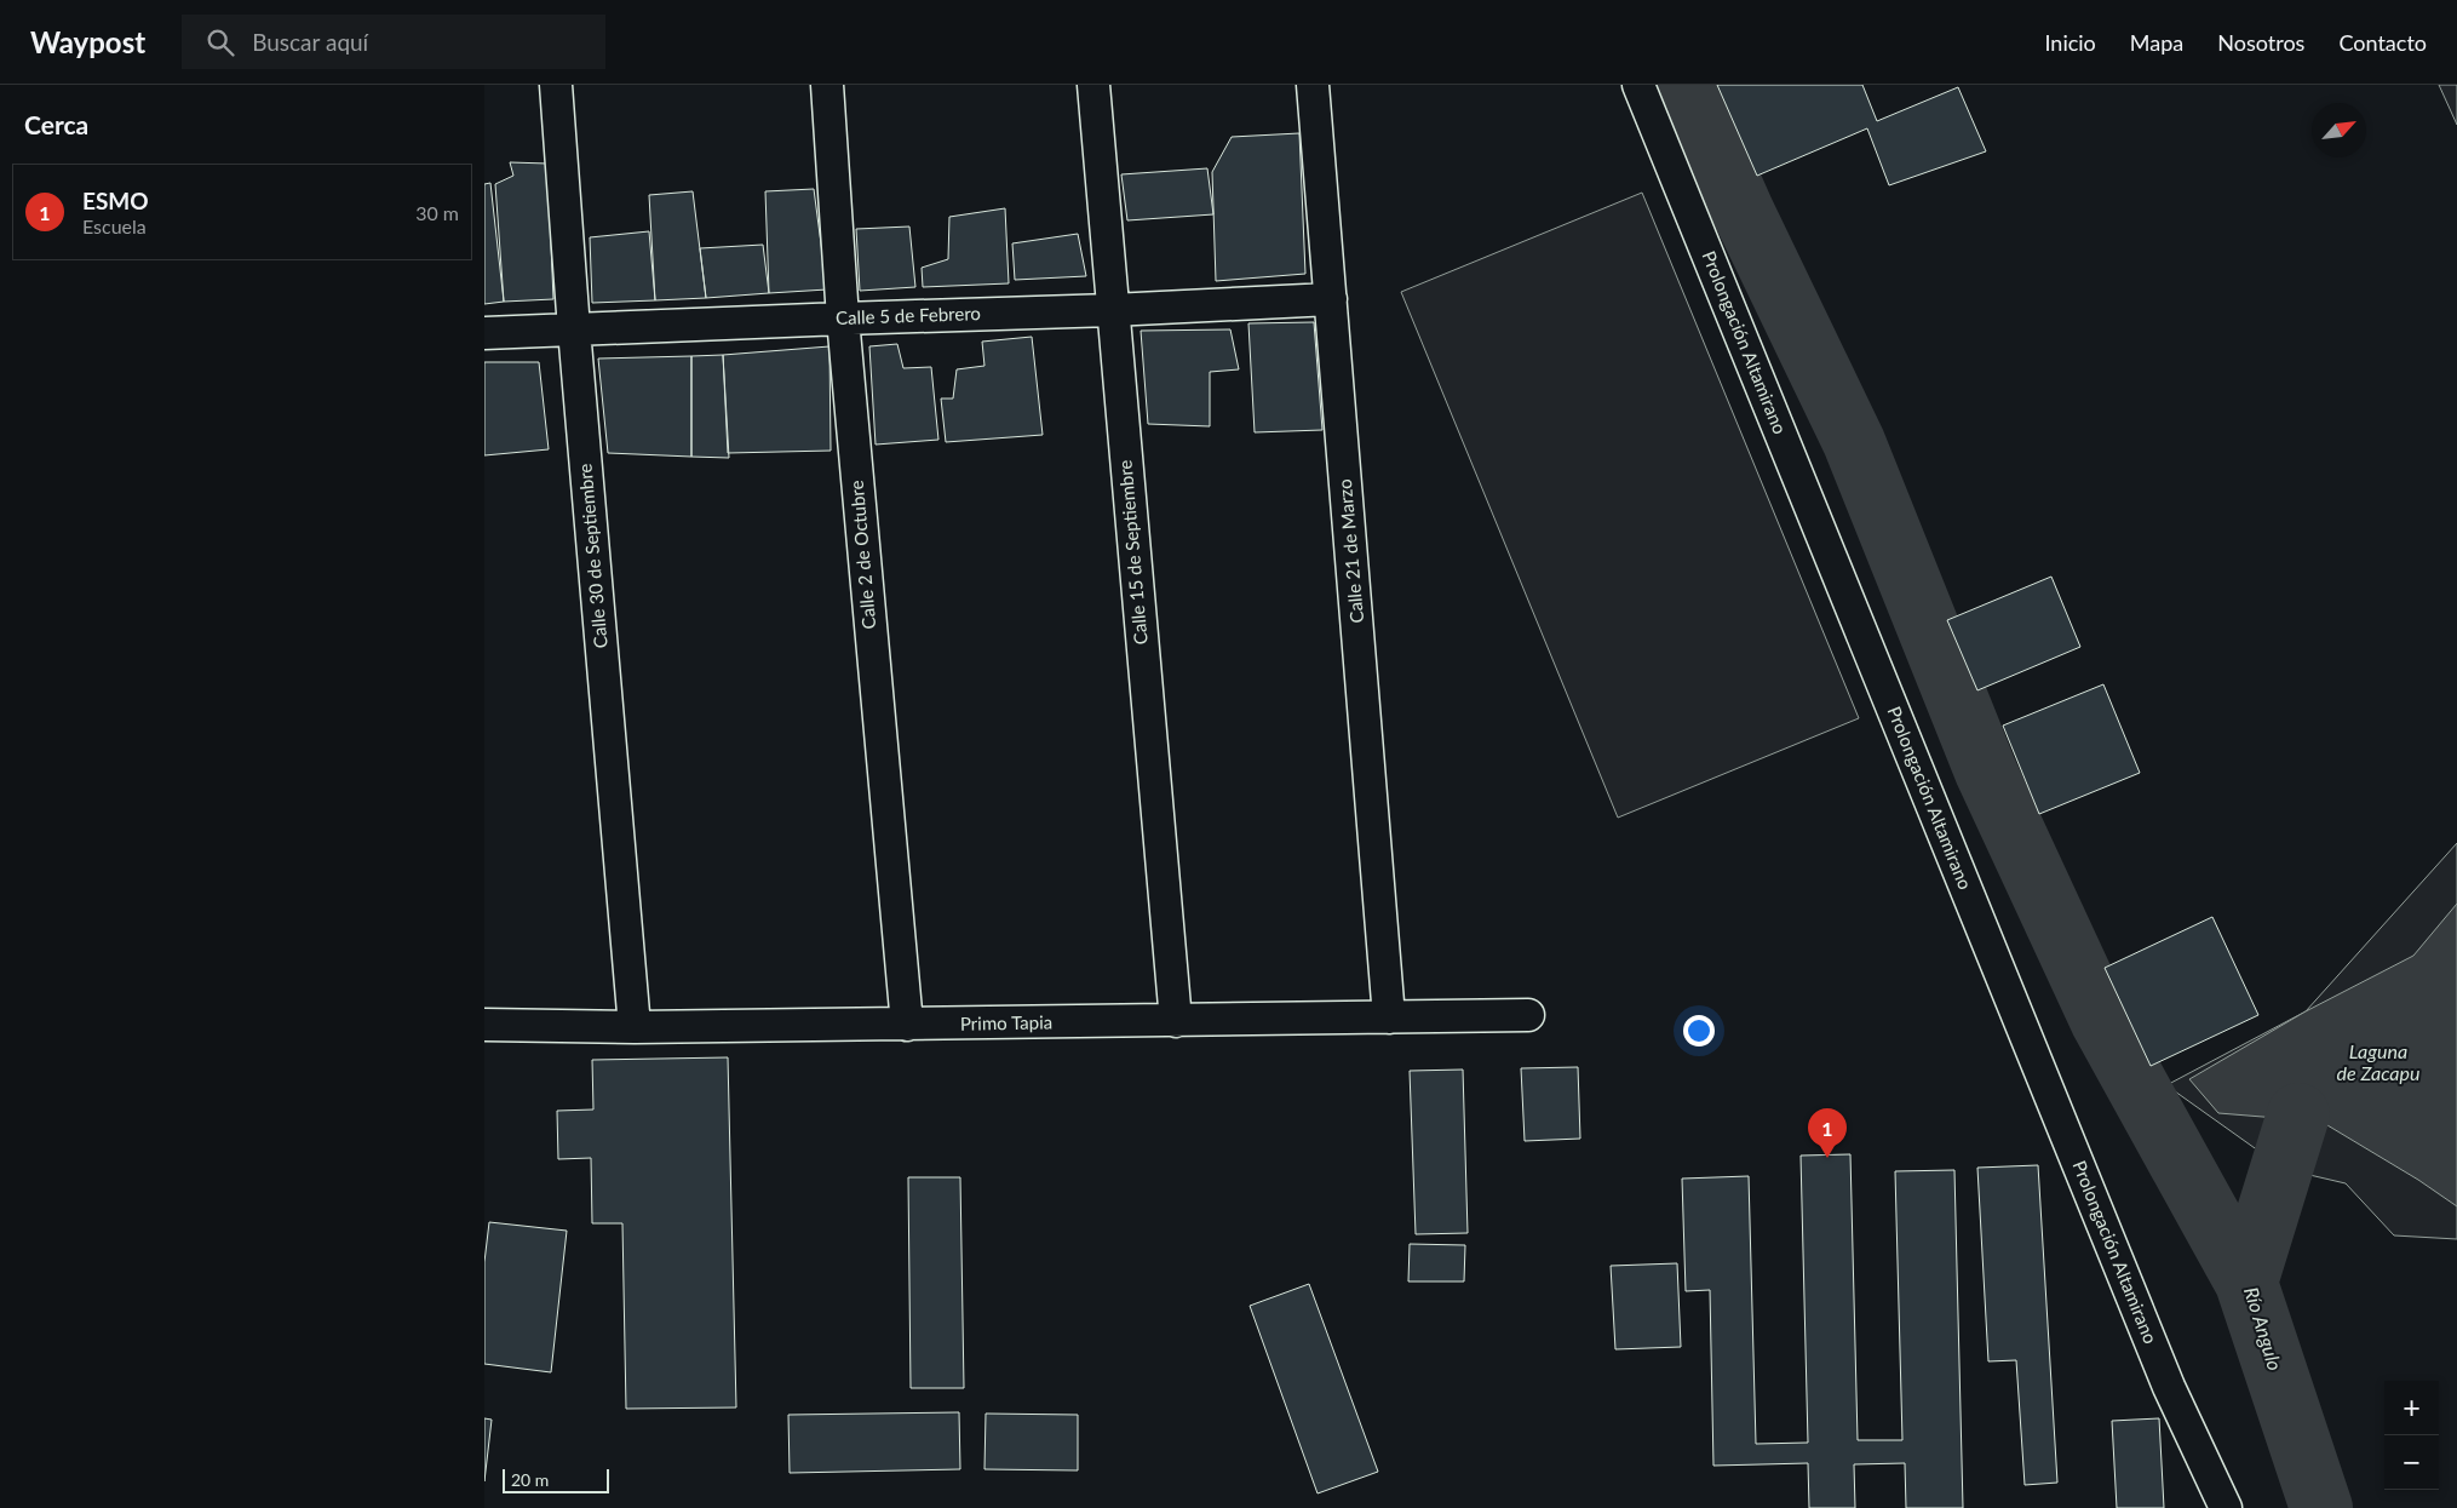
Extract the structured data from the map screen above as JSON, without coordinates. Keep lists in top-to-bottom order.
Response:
{
  "streets": {
    "street": [
      "Calle 5 de Febrero",
      "Prolongación Altamirano",
      "Calle 21 de Marzo",
      "Calle 15 de Septiembre",
      "Calle 2 de Octubre",
      "Calle 30 de Septiembre",
      "Primo Tapia"
    ]
  },
  "crossings": [
    ["Calle 5 de Febrero", "Calle 21 de Marzo"],
    ["Calle 5 de Febrero", "Calle 15 de Septiembre"],
    ["Calle 5 de Febrero", "Calle 2 de Octubre"],
    ["Calle 5 de Febrero", "Calle 30 de Septiembre"],
    ["Calle 21 de Marzo", "Primo Tapia"],
    ["Calle 15 de Septiembre", "Primo Tapia"],
    ["Calle 2 de Octubre", "Primo Tapia"],
    ["Calle 30 de Septiembre", "Primo Tapia"]
  ],
  "water": ["Laguna de Zacapu", "Río Angulo"],
  "scale_bar": "20 m",
  "north": "top right",
  "page": {
    "header": "Waypost",
    "search": "Buscar aquí",
    "nav": [
      "Inicio",
      "Mapa",
      "Nosotros",
      "Contacto"
    ],
    "heading": "Cerca",
    "list": [
      {
        "mark": "1",
        "name": "ESMO",
        "note": "Escuela",
        "value": "30 m"
      }
    ],
    "pins": "1",
    "map_buttons": ["+", "−"],
    "scale": "20 m"
  }
}
